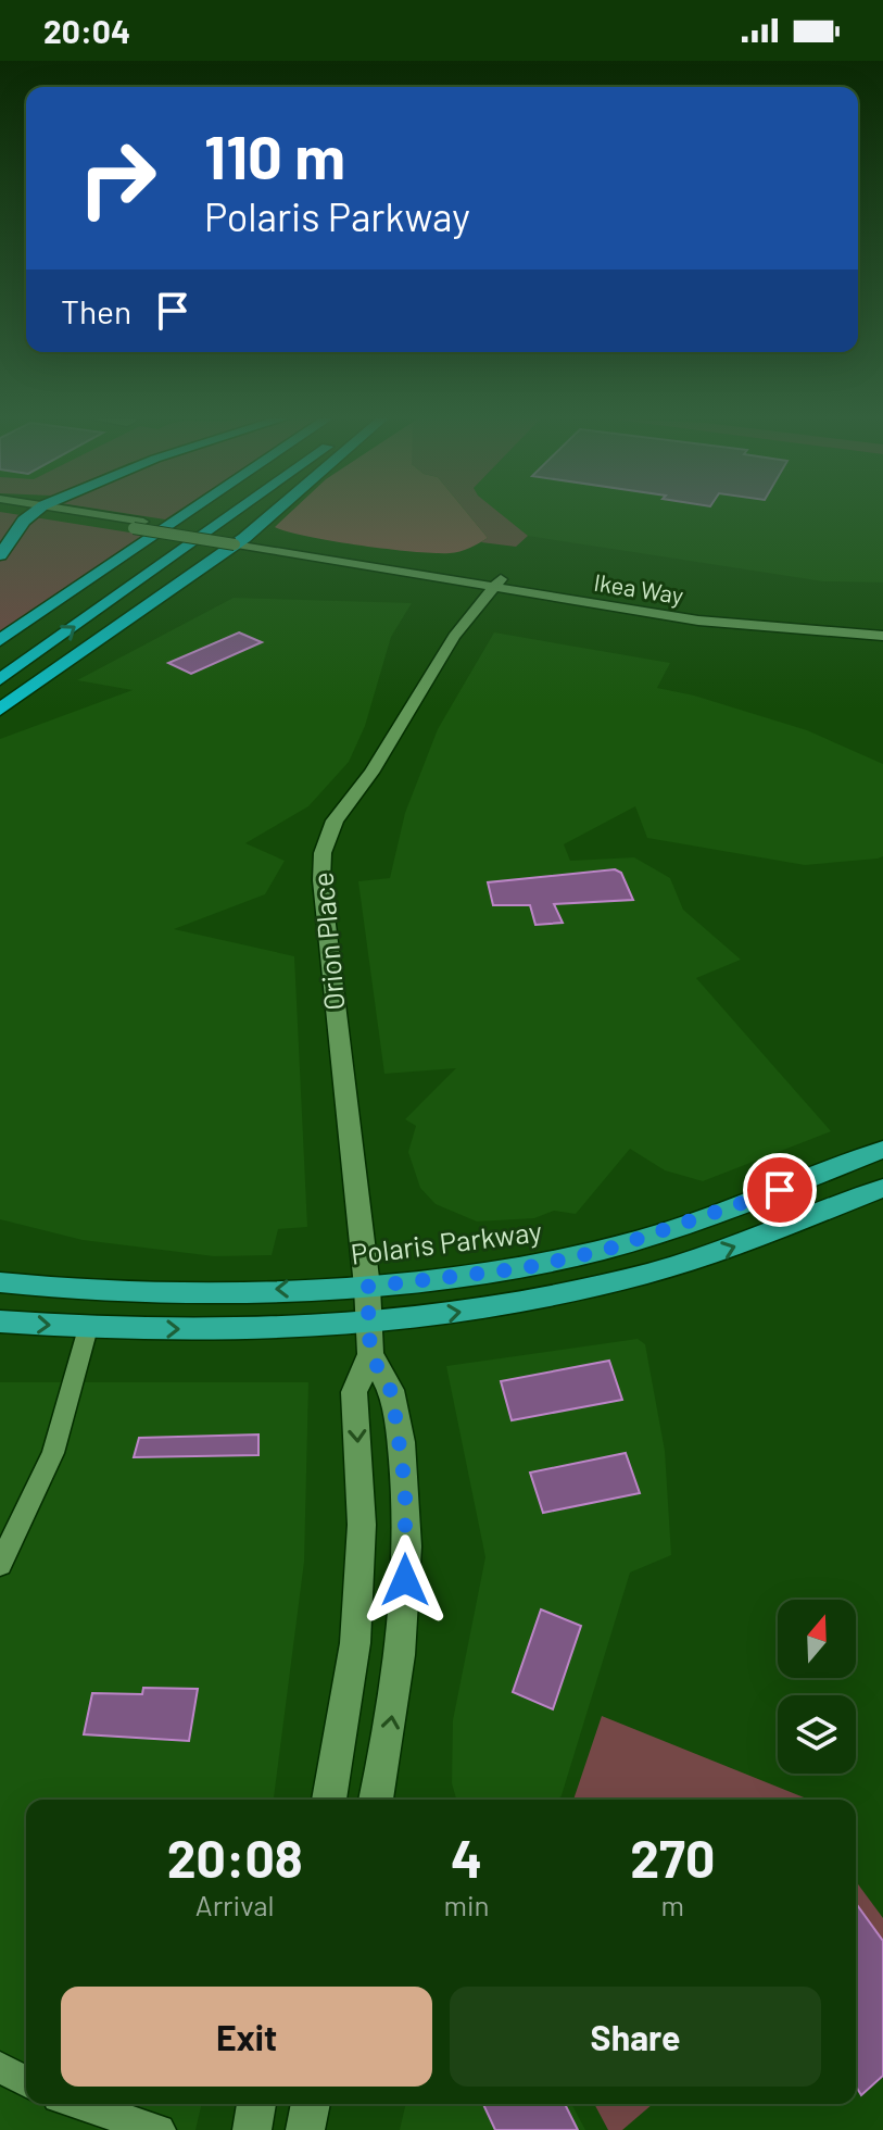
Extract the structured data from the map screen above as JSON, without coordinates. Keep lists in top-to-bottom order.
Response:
{
  "streets": {
    "main road": ["Ikea Way", "Orion Place", "Polaris Parkway"]
  },
  "crossings": [
    ["Ikea Way", "Orion Place"],
    ["Orion Place", "Polaris Parkway"]
  ],
  "north": "top",
  "page": {
    "status": "20:04",
    "turn": ["110 m", "Polaris Parkway"],
    "then": "Then",
    "eta": [
      "20:08",
      "Arrival",
      "4",
      "min",
      "270",
      "m"
    ],
    "buttons": ["Exit", "Share"]
  }
}
